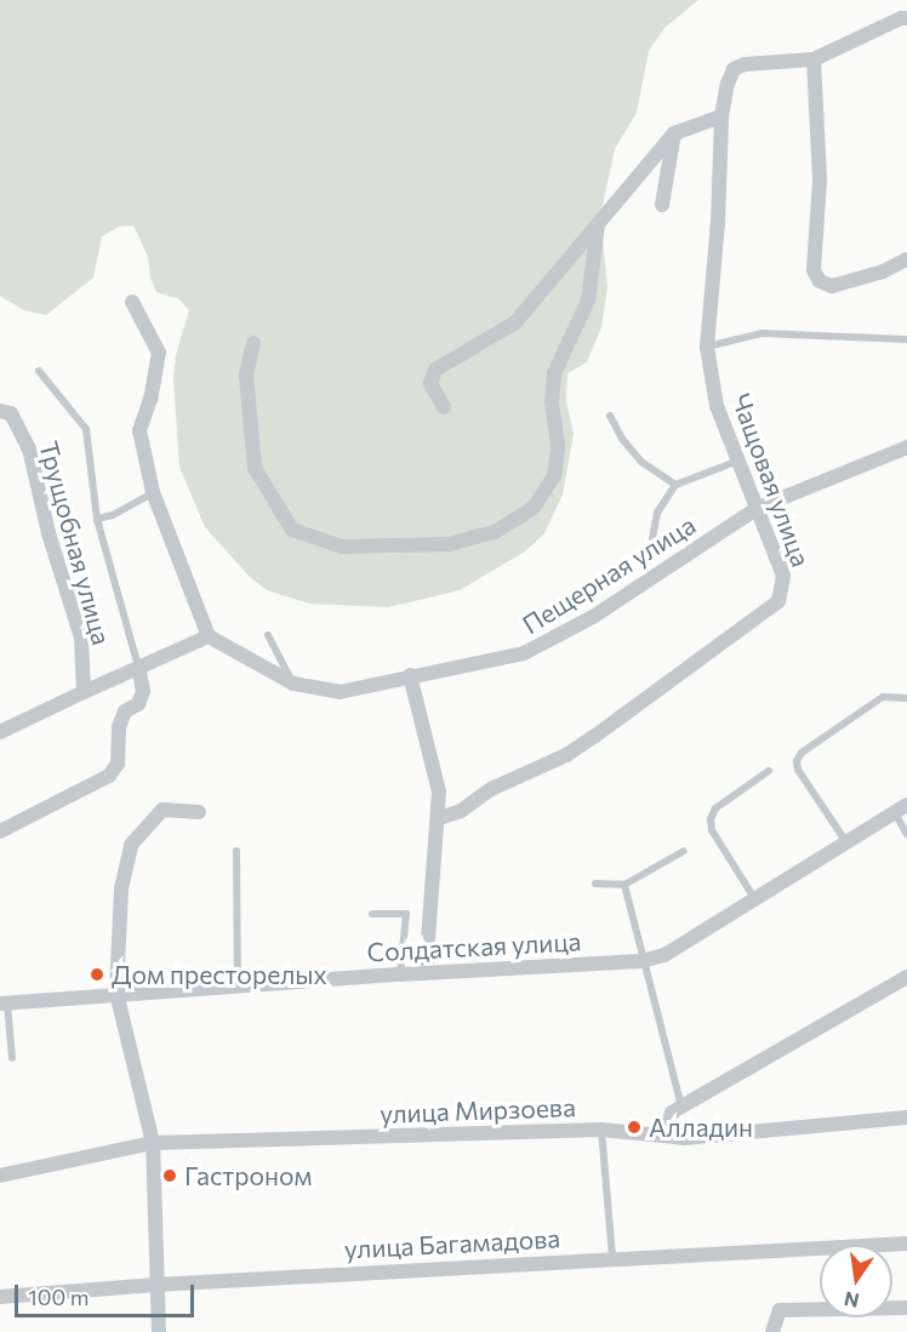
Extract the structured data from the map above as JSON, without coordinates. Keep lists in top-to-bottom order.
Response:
{
  "streets": {
    "street": [
      "Чащовая улица",
      "Трущобная улица",
      "Пещерная улица",
      "Солдатская улица",
      "улица Мирзоева",
      "улица Багамадова"
    ]
  },
  "crossings": [
    ["Чащовая улица", "Пещерная улица"],
    ["Трущобная улица", "Пещерная улица"]
  ],
  "places": ["Дом престорелых", "Алладин", "Гастроном"],
  "scale_bar": "100 m",
  "north": "bottom"
}
